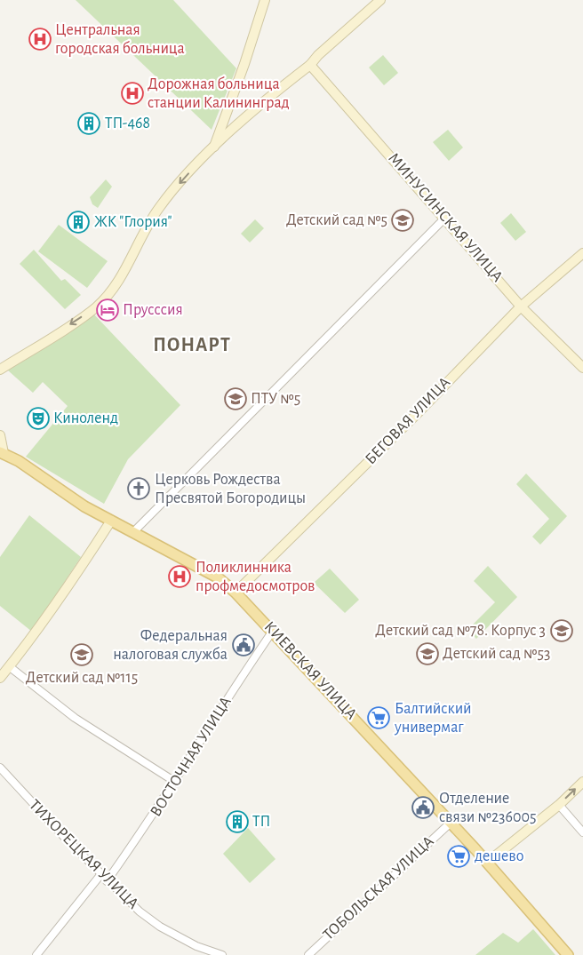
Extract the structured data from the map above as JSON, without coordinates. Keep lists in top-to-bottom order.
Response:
{
  "streets": {
    "main road": ["КИЕВСКАЯ УЛИЦА"],
    "street": [
      "МИНУСИНСКАЯ УЛИЦА",
      "БЕГОВАЯ УЛИЦА",
      "ВОСТОЧНАЯ УЛИЦА",
      "ТИХОРЕЦКАЯ УЛИЦА",
      "ТОБОЛЬСКАЯ УЛИЦА"
    ]
  },
  "crossings": [
    ["МИНУСИНСКАЯ УЛИЦА", "БЕГОВАЯ УЛИЦА"],
    ["БЕГОВАЯ УЛИЦА", "КИЕВСКАЯ УЛИЦА"],
    ["КИЕВСКАЯ УЛИЦА", "ВОСТОЧНАЯ УЛИЦА"],
    ["КИЕВСКАЯ УЛИЦА", "ТОБОЛЬСКАЯ УЛИЦА"],
    ["ВОСТОЧНАЯ УЛИЦА", "ТИХОРЕЦКАЯ УЛИЦА"]
  ],
  "districts": ["ПОНАРТ"],
  "places": {
    "hospital": ["Центральная городская больница", "Дорожная больница станции Калининград", "Поликлинника профмедосмотров"],
    "building": ["ТП-468", "ЖК \"Глория\"", "ТП"],
    "school or university": [
      "Детский сад №5",
      "ПТУ №5",
      "Детский сад №78. Корпус 3",
      "Детский сад №53",
      "Детский сад №115"
    ],
    "hotel": ["Прусссия"],
    "theatre": ["Киноленд"],
    "church": ["Церковь Рождества Пресвятой Богородицы"],
    "public building": ["Федеральная налоговая служба", "Отделение связи №236005"],
    "supermarket": ["Балтийский универмаг", "дешево"]
  }
}
